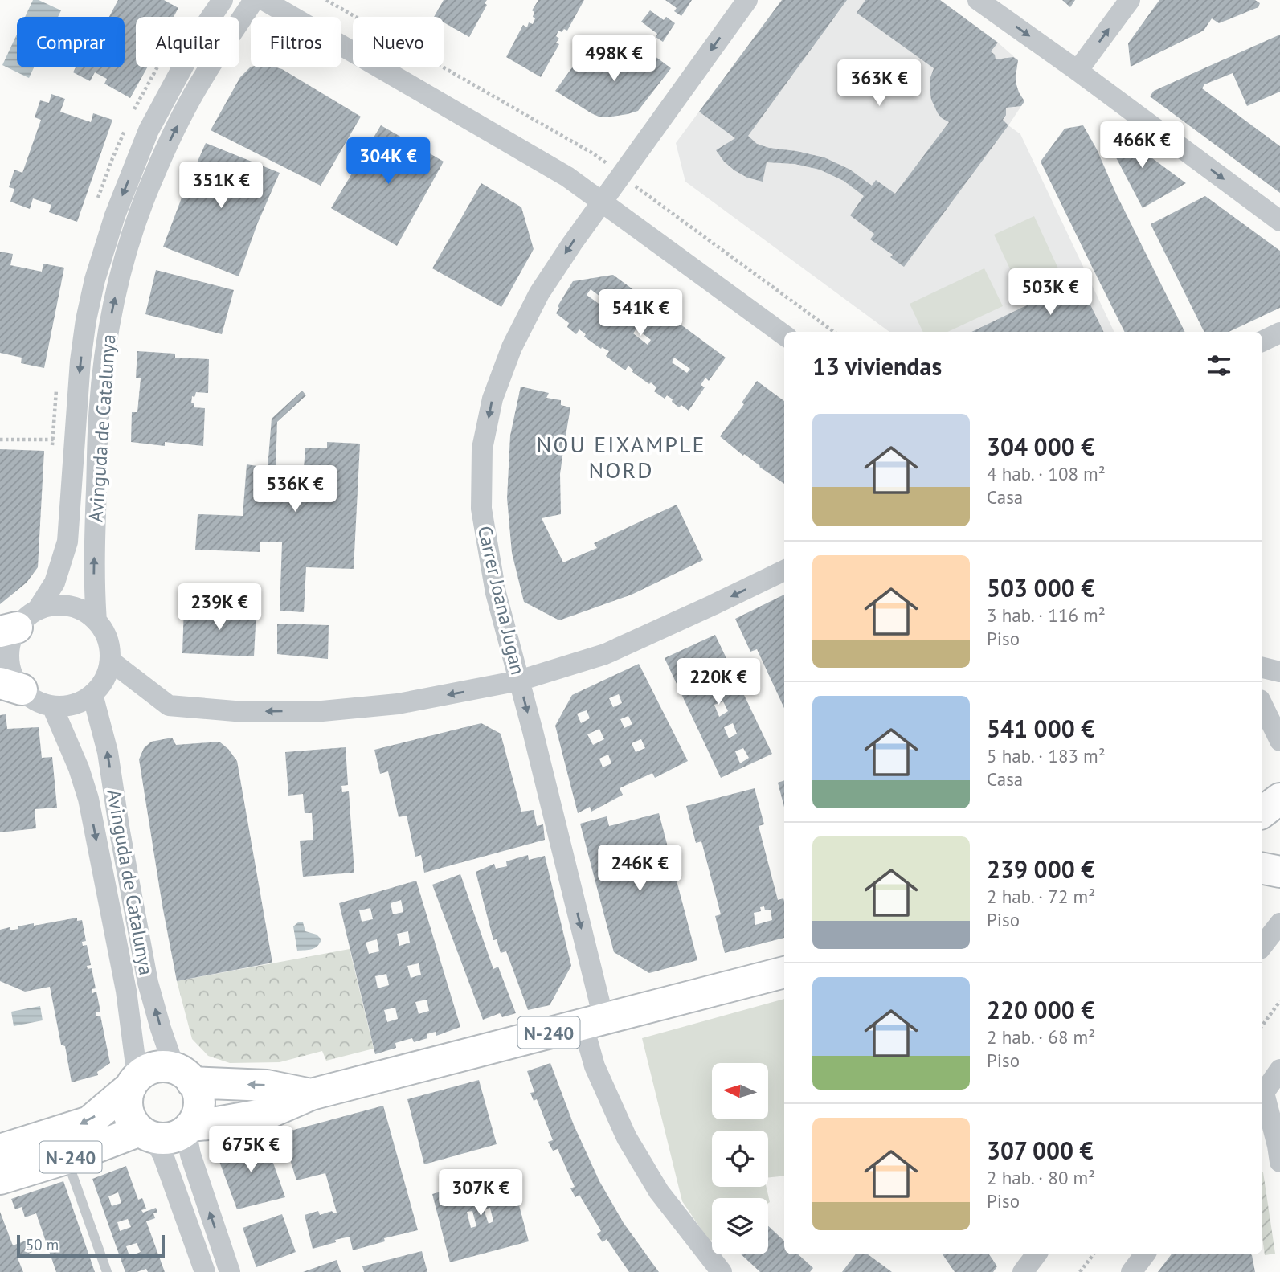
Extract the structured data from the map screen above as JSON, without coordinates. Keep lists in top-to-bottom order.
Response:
{
  "streets": {
    "main road": ["N-240"],
    "street": ["Avinguda de Catalunya", "Carrer Joana Jugan"]
  },
  "crossings": [
    ["Avinguda de Catalunya", "N-240"],
    ["Carrer Joana Jugan", "N-240"]
  ],
  "one_way": ["Carrer Joana Jugan"],
  "districts": ["NOU EIXAMPLE NORD"],
  "scale_bar": "50 m",
  "north": "left",
  "page": {
    "chip": [
      "Comprar",
      "Alquilar",
      "Filtros",
      "Nuevo"
    ],
    "price": [
      "498K €",
      "363K €",
      "466K €",
      "304K €",
      "351K €",
      "503K €",
      "541K €",
      "536K €",
      "239K €",
      "220K €",
      "246K €",
      "675K €",
      "307K €"
    ],
    "heading": "13 viviendas",
    "list": [
      {
        "name": "304 000 €",
        "note": "4 hab. · 108 m² · Casa"
      },
      {
        "name": "503 000 €",
        "note": "3 hab. · 116 m² · Piso"
      },
      {
        "name": "541 000 €",
        "note": "5 hab. · 183 m² · Casa"
      },
      {
        "name": "239 000 €",
        "note": "2 hab. · 72 m² · Piso"
      },
      {
        "name": "220 000 €",
        "note": "2 hab. · 68 m² · Piso"
      },
      {
        "name": "307 000 €",
        "note": "2 hab. · 80 m² · Piso"
      }
    ],
    "scale": "50 m"
  }
}
